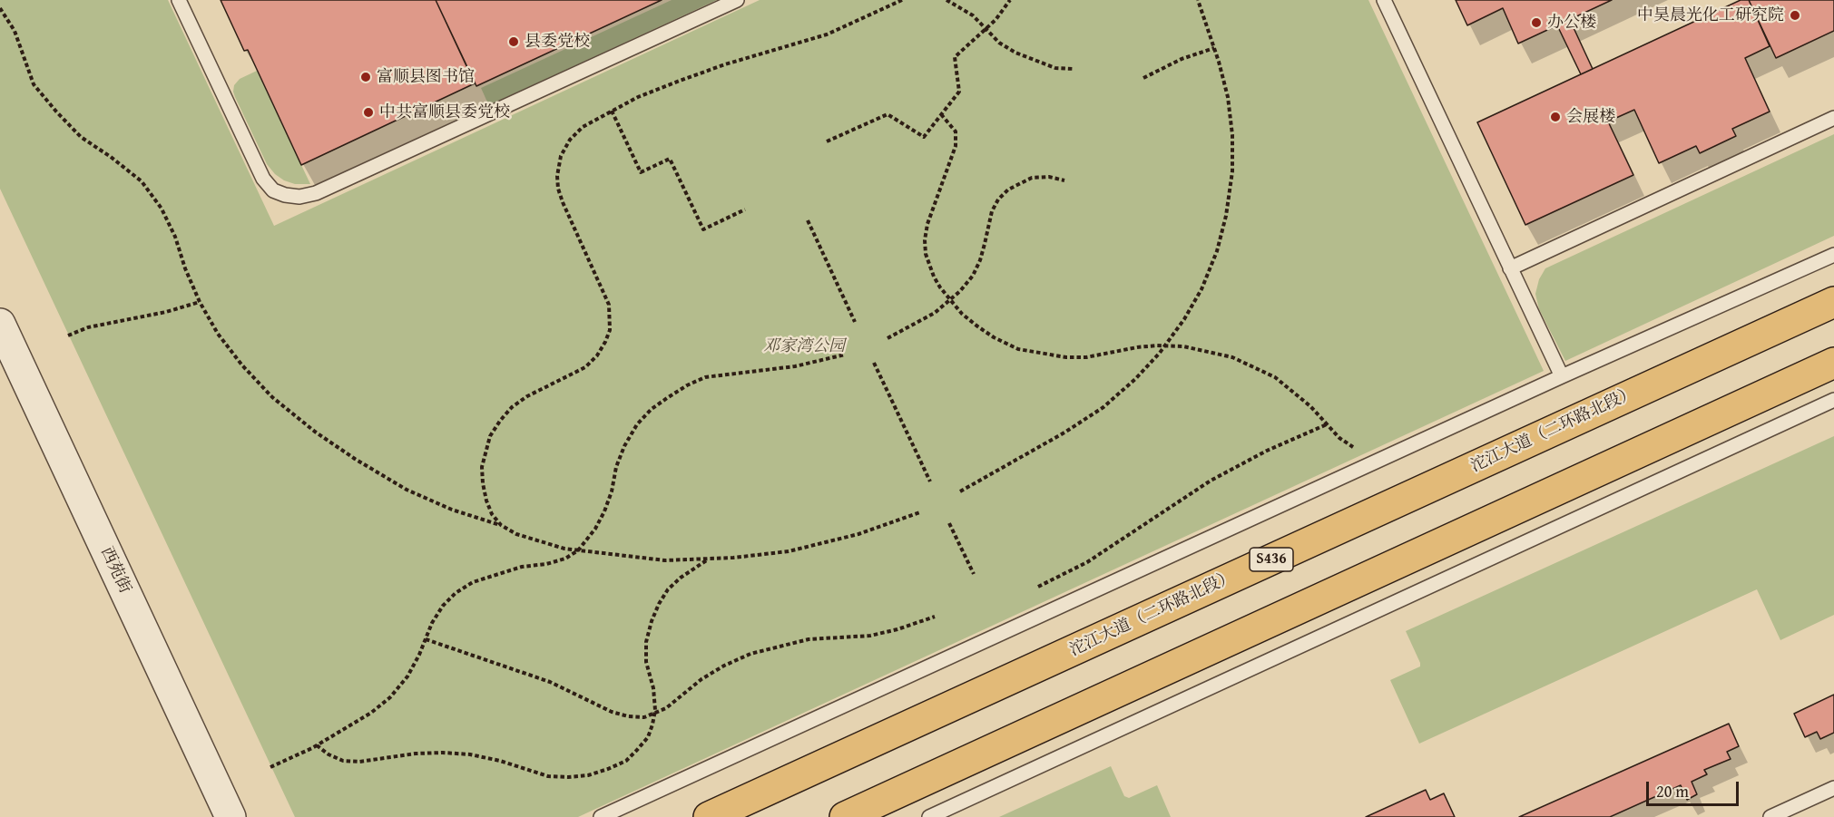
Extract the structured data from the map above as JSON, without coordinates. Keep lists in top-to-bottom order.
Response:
{
  "streets": {
    "highway": ["沱江大道（二环路北段）", "S436"],
    "street": ["西苑街"]
  },
  "parks": ["邓家湾公园"],
  "places": [
    "中昊晨光化工研究院",
    "办公楼",
    "县委党校",
    "富顺县图书馆",
    "中共富顺县委党校",
    "会展楼"
  ],
  "scale_bar": "20 m"
}
